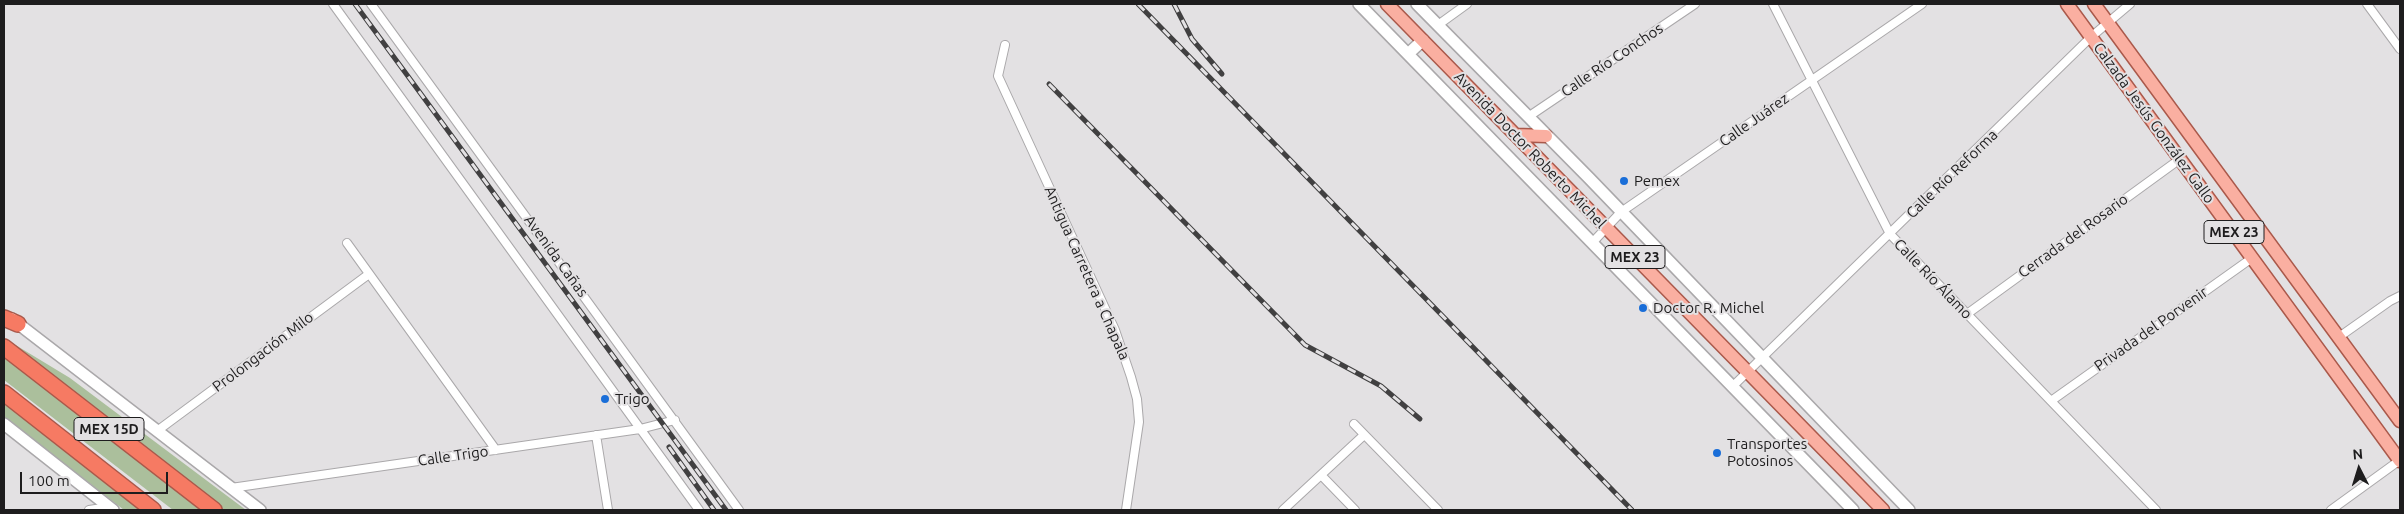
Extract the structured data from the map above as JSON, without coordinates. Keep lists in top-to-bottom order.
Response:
{
  "streets": {
    "highway": ["MEX 15D"],
    "main road": ["Calzada Jesús González Gallo", "Avenida Doctor Roberto Michel", "MEX 23"],
    "street": [
      "Calle Río Conchos",
      "Calle Juárez",
      "Calle Río Reforma",
      "Cerrada del Rosario",
      "Avenida Cañas",
      "Antigua Carretera a Chapala",
      "Calle Río Álamo",
      "Privada del Porvenir",
      "Prolongación Milo",
      "Calle Trigo"
    ]
  },
  "crossings": [
    ["Calle Río Conchos", "Avenida Doctor Roberto Michel"],
    ["Calle Juárez", "Avenida Doctor Roberto Michel"],
    ["Calle Juárez", "Calle Río Álamo"],
    ["Calzada Jesús González Gallo", "Calle Río Reforma"],
    ["Calzada Jesús González Gallo", "Cerrada del Rosario"],
    ["Calzada Jesús González Gallo", "Privada del Porvenir"],
    ["Avenida Doctor Roberto Michel", "Calle Río Reforma"],
    ["Calle Río Reforma", "Calle Río Álamo"],
    ["Cerrada del Rosario", "Calle Río Álamo"],
    ["Avenida Cañas", "Calle Trigo"],
    ["Calle Río Álamo", "Privada del Porvenir"]
  ],
  "places": [
    "Pemex",
    "Doctor R. Michel",
    "Trigo",
    "Transportes Potosinos"
  ],
  "scale_bar": "100 m",
  "north": "top"
}
